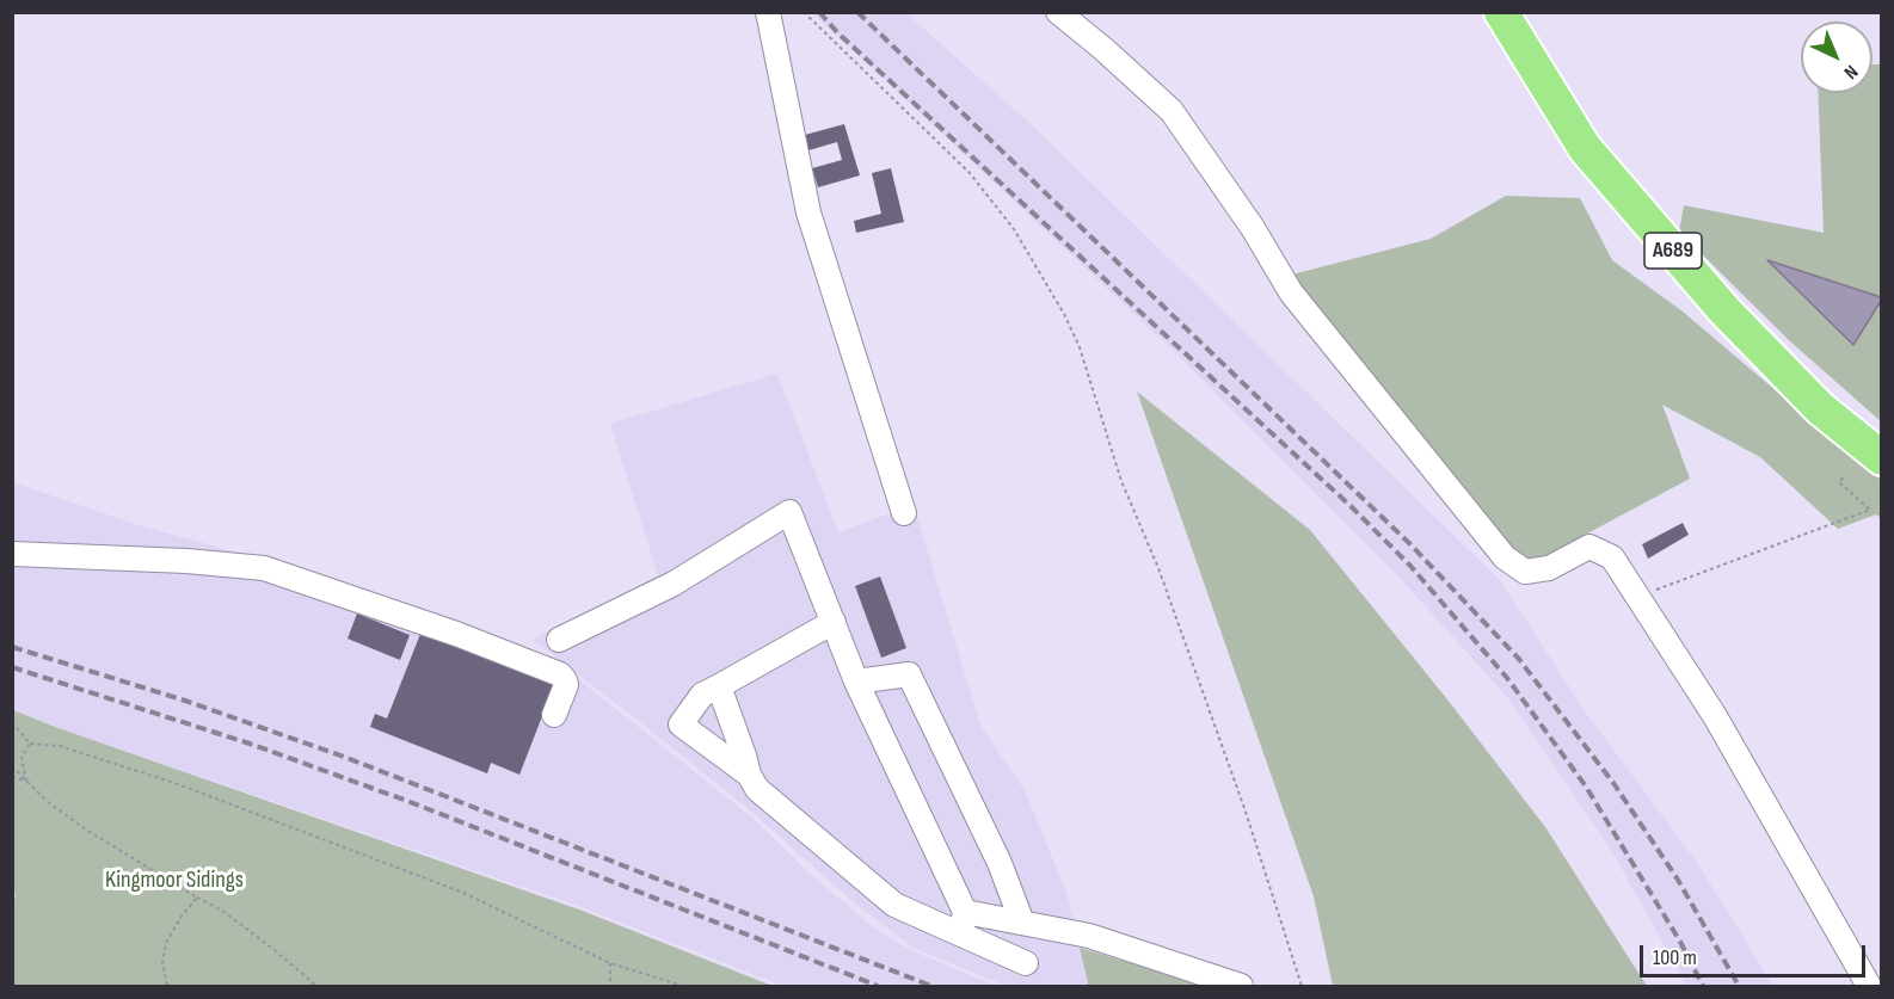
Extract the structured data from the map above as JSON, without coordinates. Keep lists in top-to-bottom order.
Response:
{
  "streets": {
    "highway": ["A689"]
  },
  "parks": ["Kingmoor Sidings"],
  "scale_bar": "100 m",
  "north": "bottom right"
}
